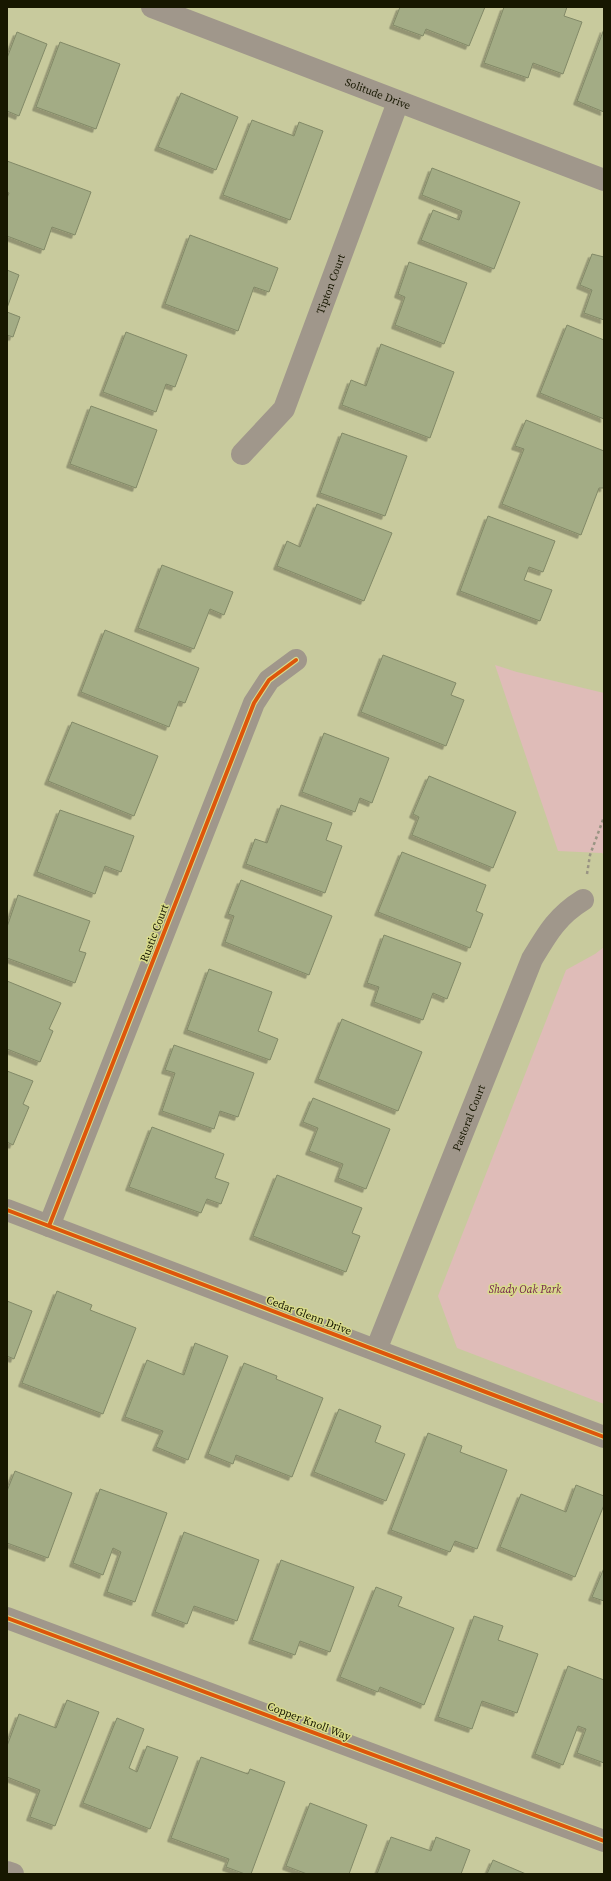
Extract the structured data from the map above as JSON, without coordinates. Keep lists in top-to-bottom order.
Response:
{
  "streets": {
    "street": [
      "Solitude Drive",
      "Tipton Court",
      "Rustic Court",
      "Pastoral Court",
      "Cedar Glenn Drive",
      "Copper Knoll Way"
    ]
  },
  "crossings": [
    ["Solitude Drive", "Tipton Court"],
    ["Rustic Court", "Cedar Glenn Drive"],
    ["Pastoral Court", "Cedar Glenn Drive"]
  ],
  "parks": ["Shady Oak Park"]
}
